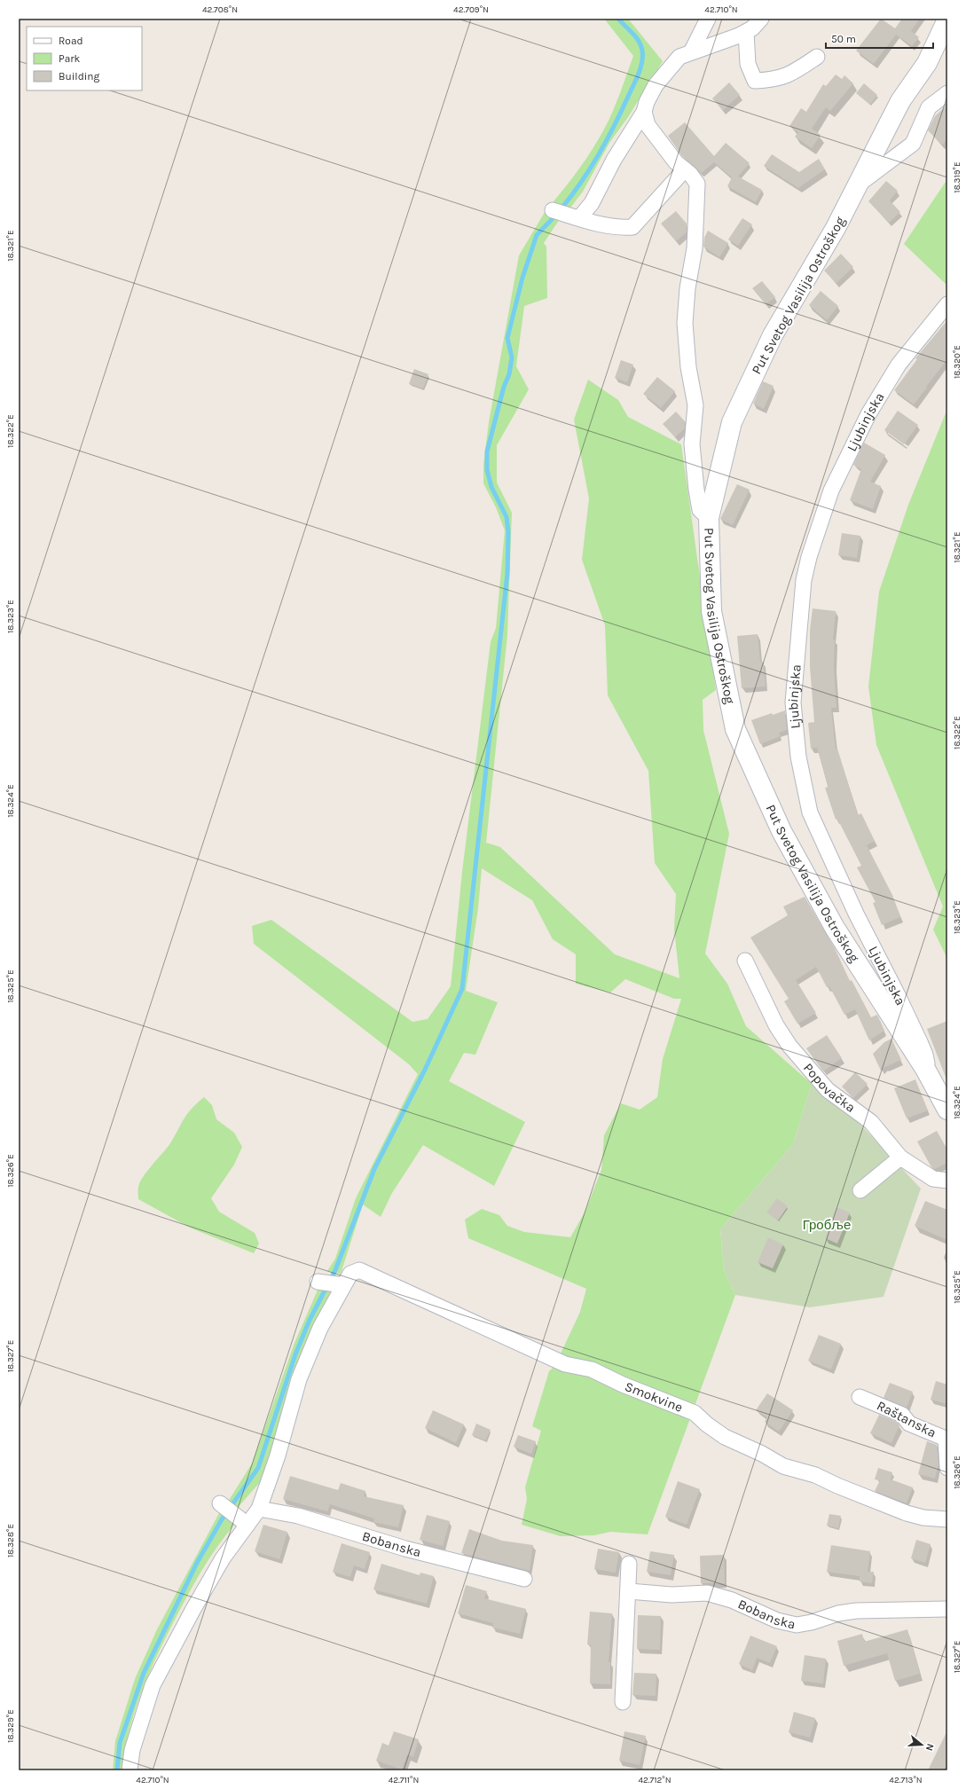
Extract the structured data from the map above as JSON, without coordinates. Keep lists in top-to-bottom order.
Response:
{
  "streets": {
    "street": [
      "Put Svetog Vasilija Ostroškog",
      "Ljubinjska",
      "Popovačka",
      "Smokvine",
      "Raštanska",
      "Bobanska"
    ]
  },
  "crossings": [
    ["Put Svetog Vasilija Ostroškog", "Ljubinjska"]
  ],
  "parks": ["Гробље"],
  "legend": ["Road", "Park", "Building"],
  "scale_bar": "50 m",
  "north": "right",
  "coordinates": [
    "42.708°N",
    "42.709°N",
    "42.710°N",
    "18.319°E",
    "18.321°E",
    "18.320°E",
    "18.322°E",
    "18.323°E",
    "18.324°E",
    "18.325°E",
    "18.326°E",
    "18.327°E",
    "18.328°E",
    "18.329°E",
    "42.711°N",
    "42.712°N",
    "42.713°N"
  ]
}
